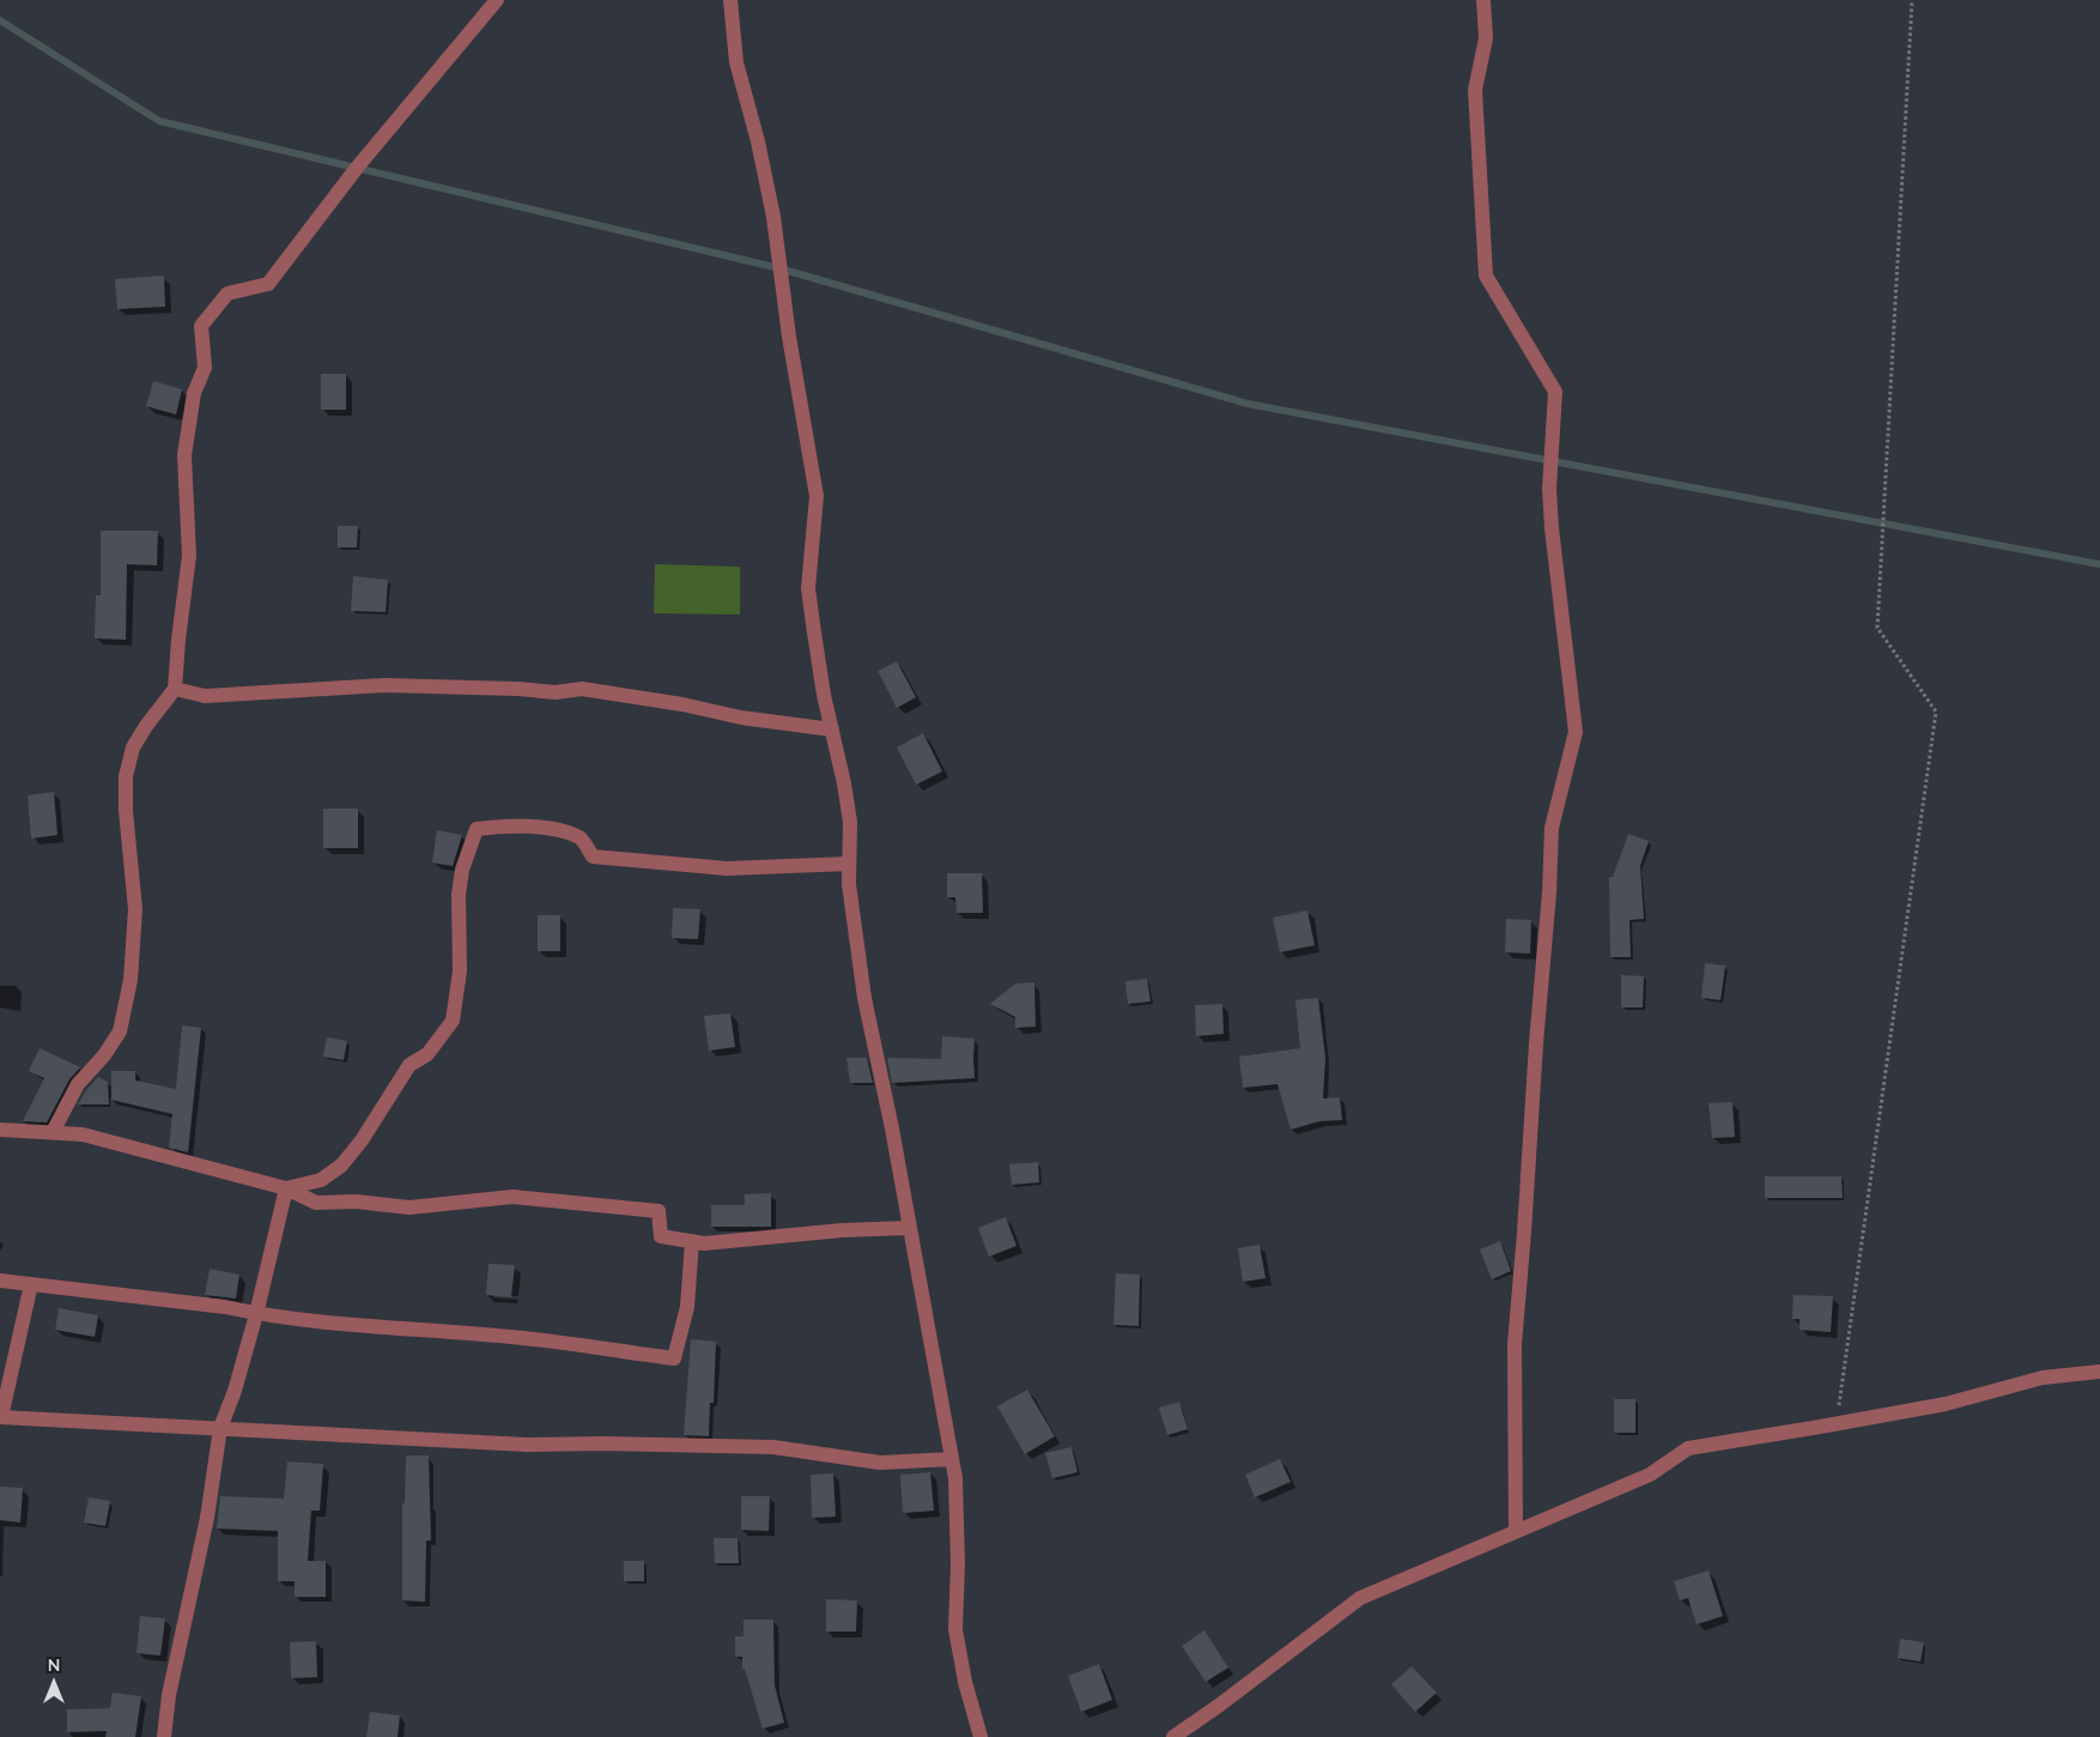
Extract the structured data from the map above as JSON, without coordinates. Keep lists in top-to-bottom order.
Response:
{
  "north": "top"
}
